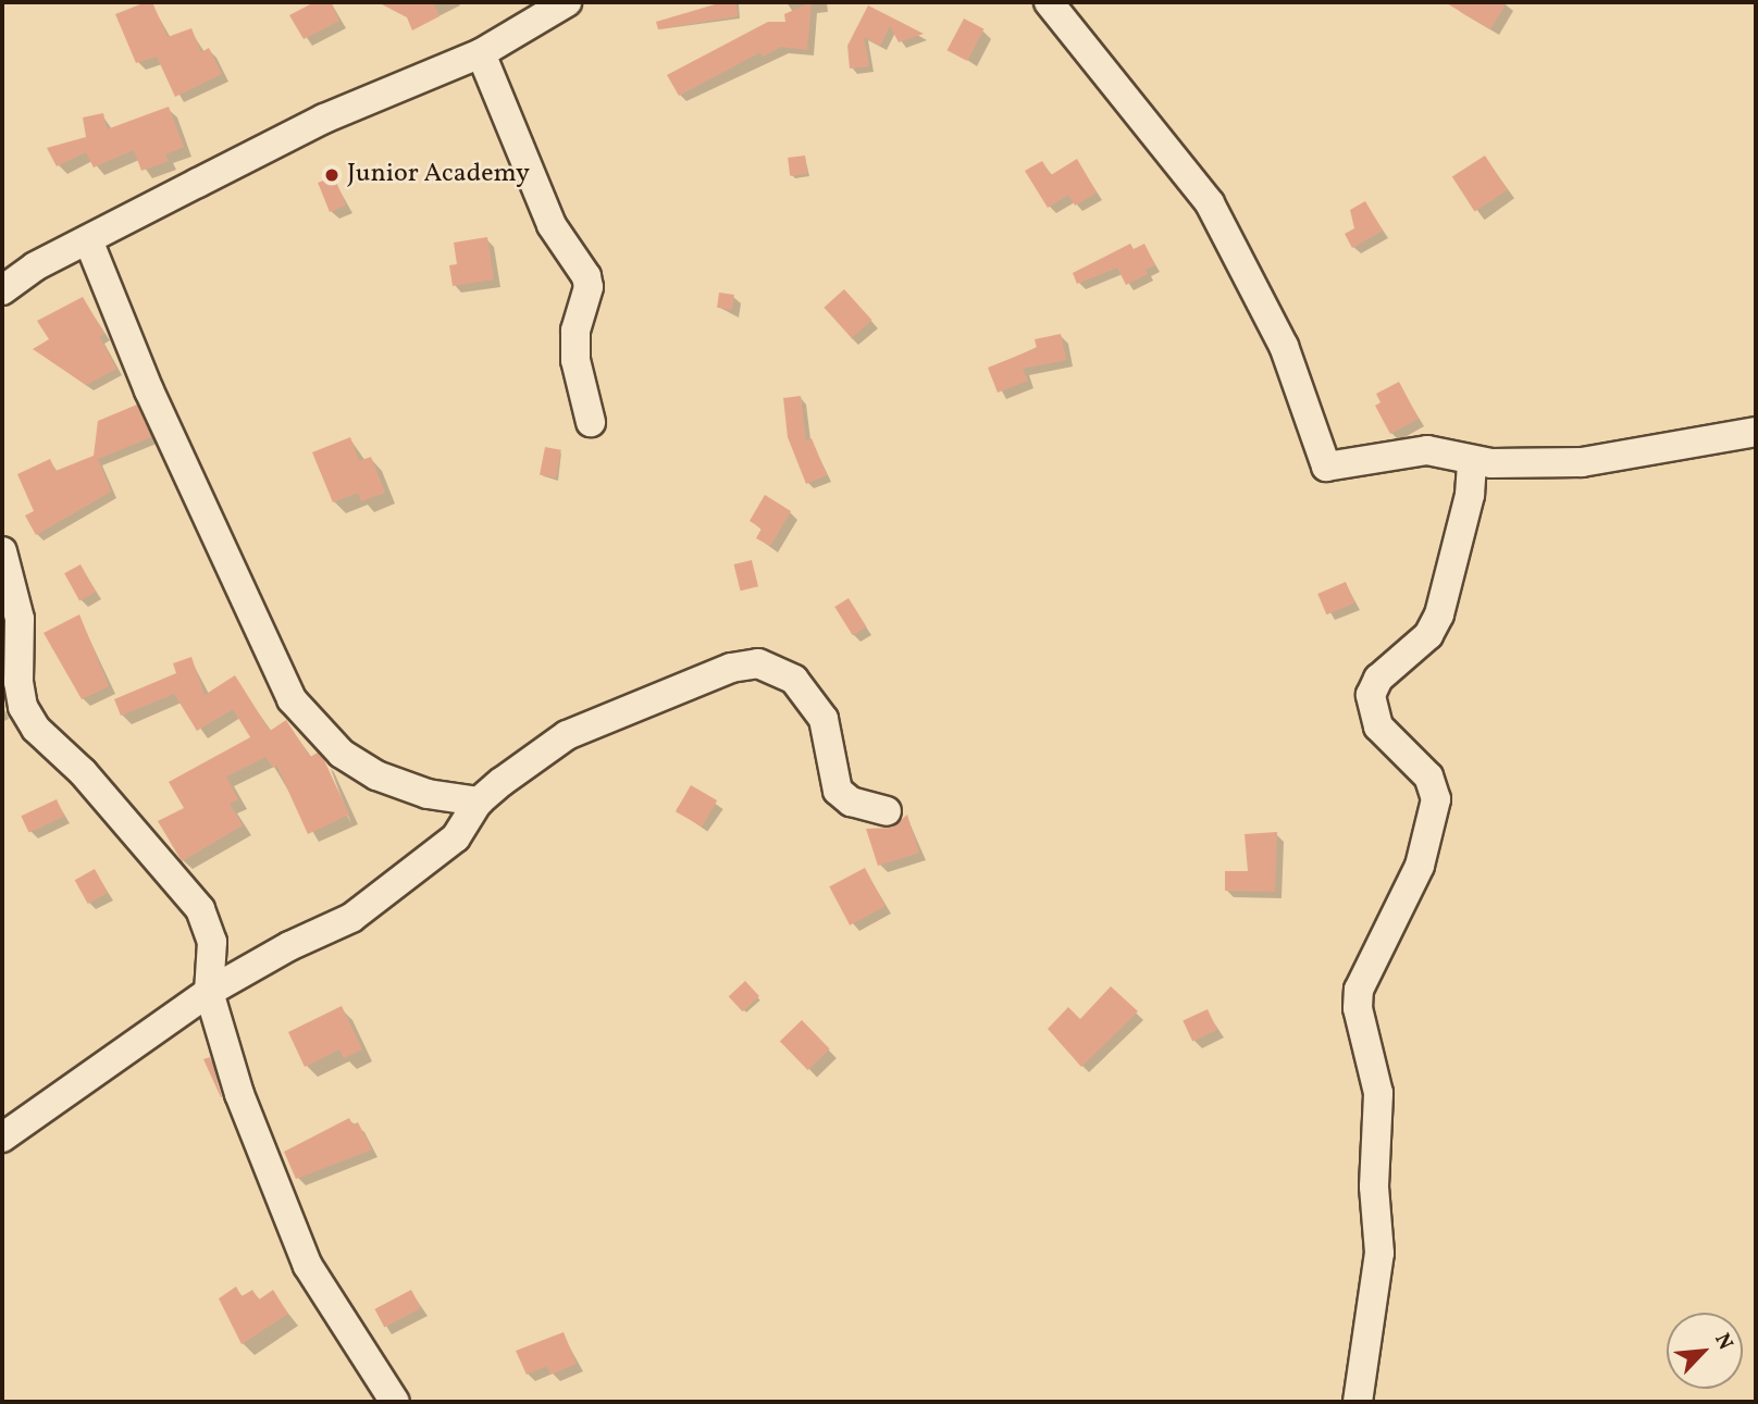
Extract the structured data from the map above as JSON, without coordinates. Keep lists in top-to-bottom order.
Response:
{
  "places": ["Junior Academy"],
  "north": "top right"
}
